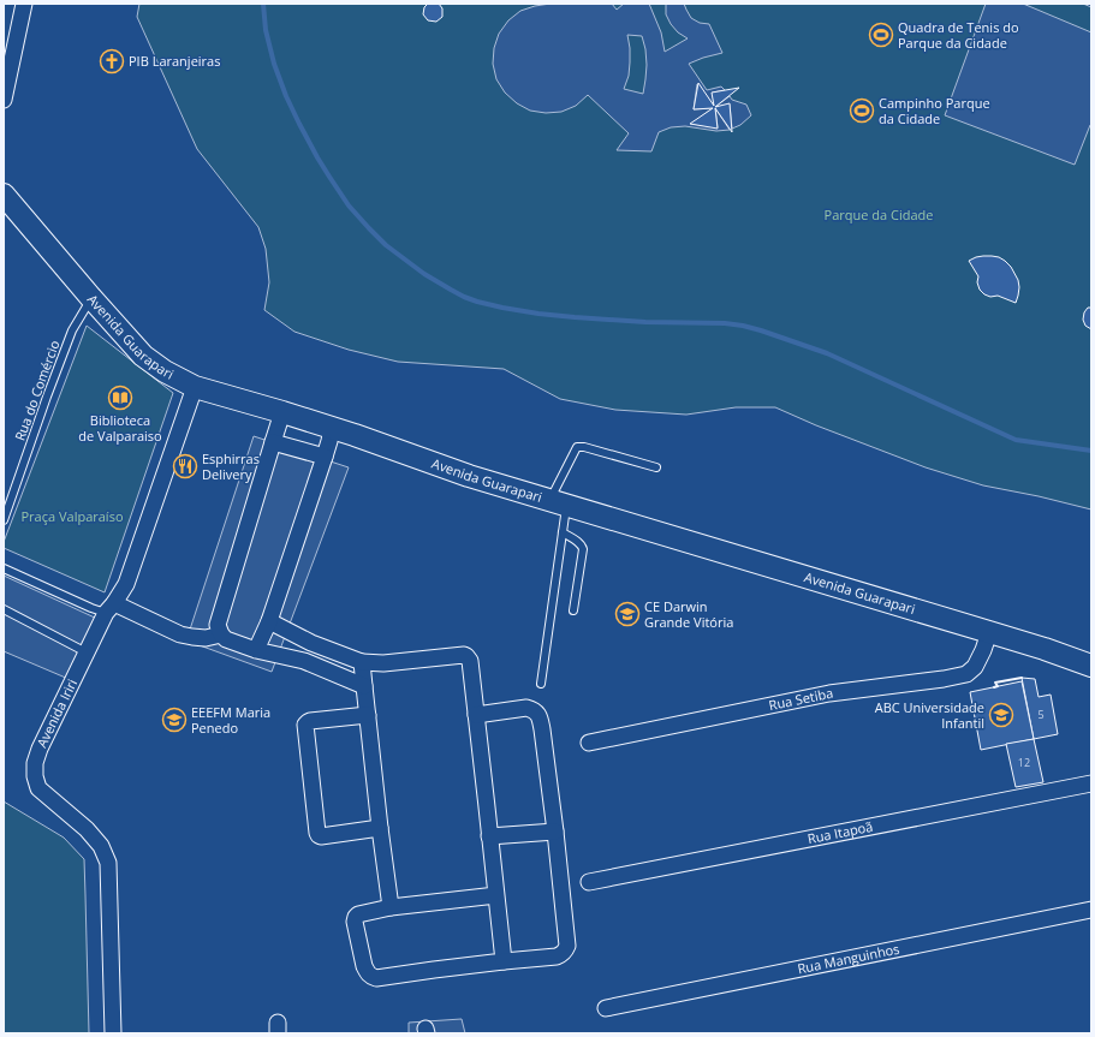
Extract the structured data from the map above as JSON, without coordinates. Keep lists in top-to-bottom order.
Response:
{
  "streets": {
    "street": [
      "Avenida Guarapari",
      "Rua Setiba",
      "Avenida Iriri",
      "Rua Itapoã",
      "Rua Manguinhos"
    ],
    "lane": ["Rua do Comércio"]
  },
  "crossings": [
    ["Avenida Guarapari", "Rua do Comércio"],
    ["Avenida Guarapari", "Rua Setiba"],
    ["Avenida Guarapari", "Avenida Iriri"]
  ],
  "parks": ["Parque da Cidade", "Praça Valparaíso"],
  "places": {
    "sports": ["Quadra de Tenis do Parque da Cidade", "Campinho Parque da Cidade"],
    "church": ["PIB Laranjeiras"],
    "library": ["Biblioteca de Valparaiso"],
    "restaurant": ["Esphirras Delivery"],
    "school or university": ["CE Darwin Grande Vitória", "ABC Universidade Infantil", "EEEFM Maria Penedo"]
  },
  "house_numbers": ["5", "12"]
}
